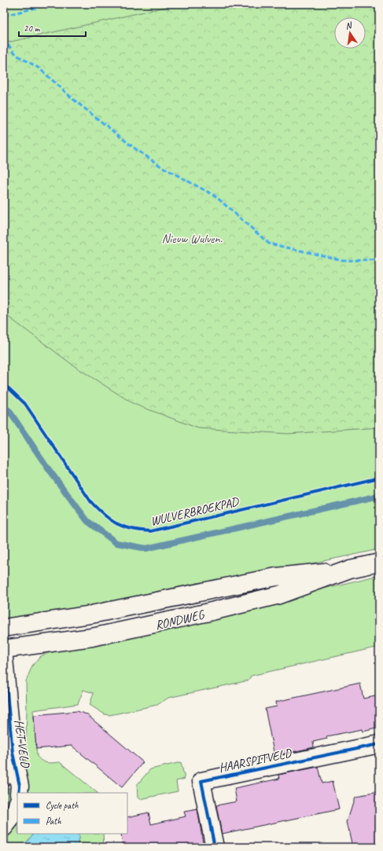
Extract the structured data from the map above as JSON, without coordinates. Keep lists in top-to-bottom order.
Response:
{
  "streets": {
    "main road": ["RONDWEG", "HET VELD", "HAARSPITVELD"],
    "cycle path": ["WULVERBROEKPAD"]
  },
  "parks": ["Nieuw Wulven."],
  "legend": ["Cycle path", "Path"],
  "scale_bar": "20 m",
  "north": "top"
}
